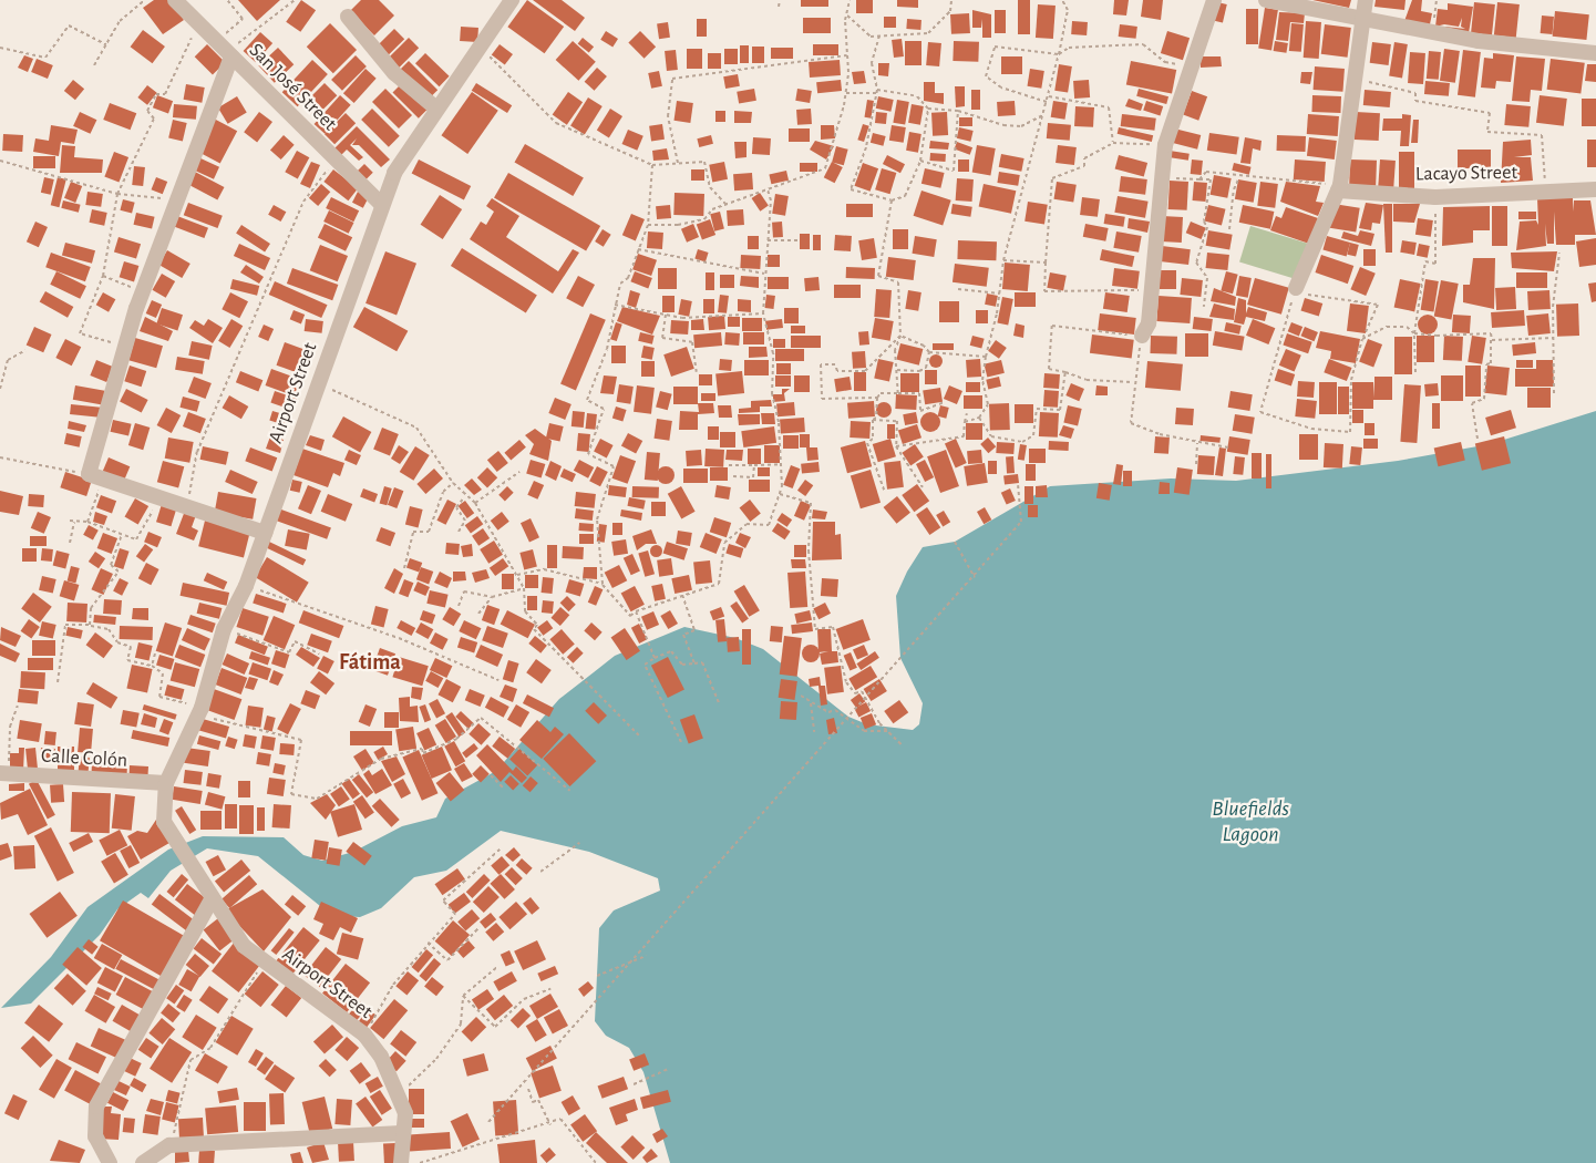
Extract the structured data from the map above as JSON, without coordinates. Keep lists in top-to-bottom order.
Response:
{
  "streets": {
    "street": [
      "San José Street",
      "Lacayo Street",
      "Airport Street",
      "Calle Colón"
    ]
  },
  "crossings": [
    ["San José Street", "Airport Street"],
    ["Airport Street", "Calle Colón"]
  ],
  "districts": ["Fátima"],
  "water": ["Bluefields Lagoon"]
}
